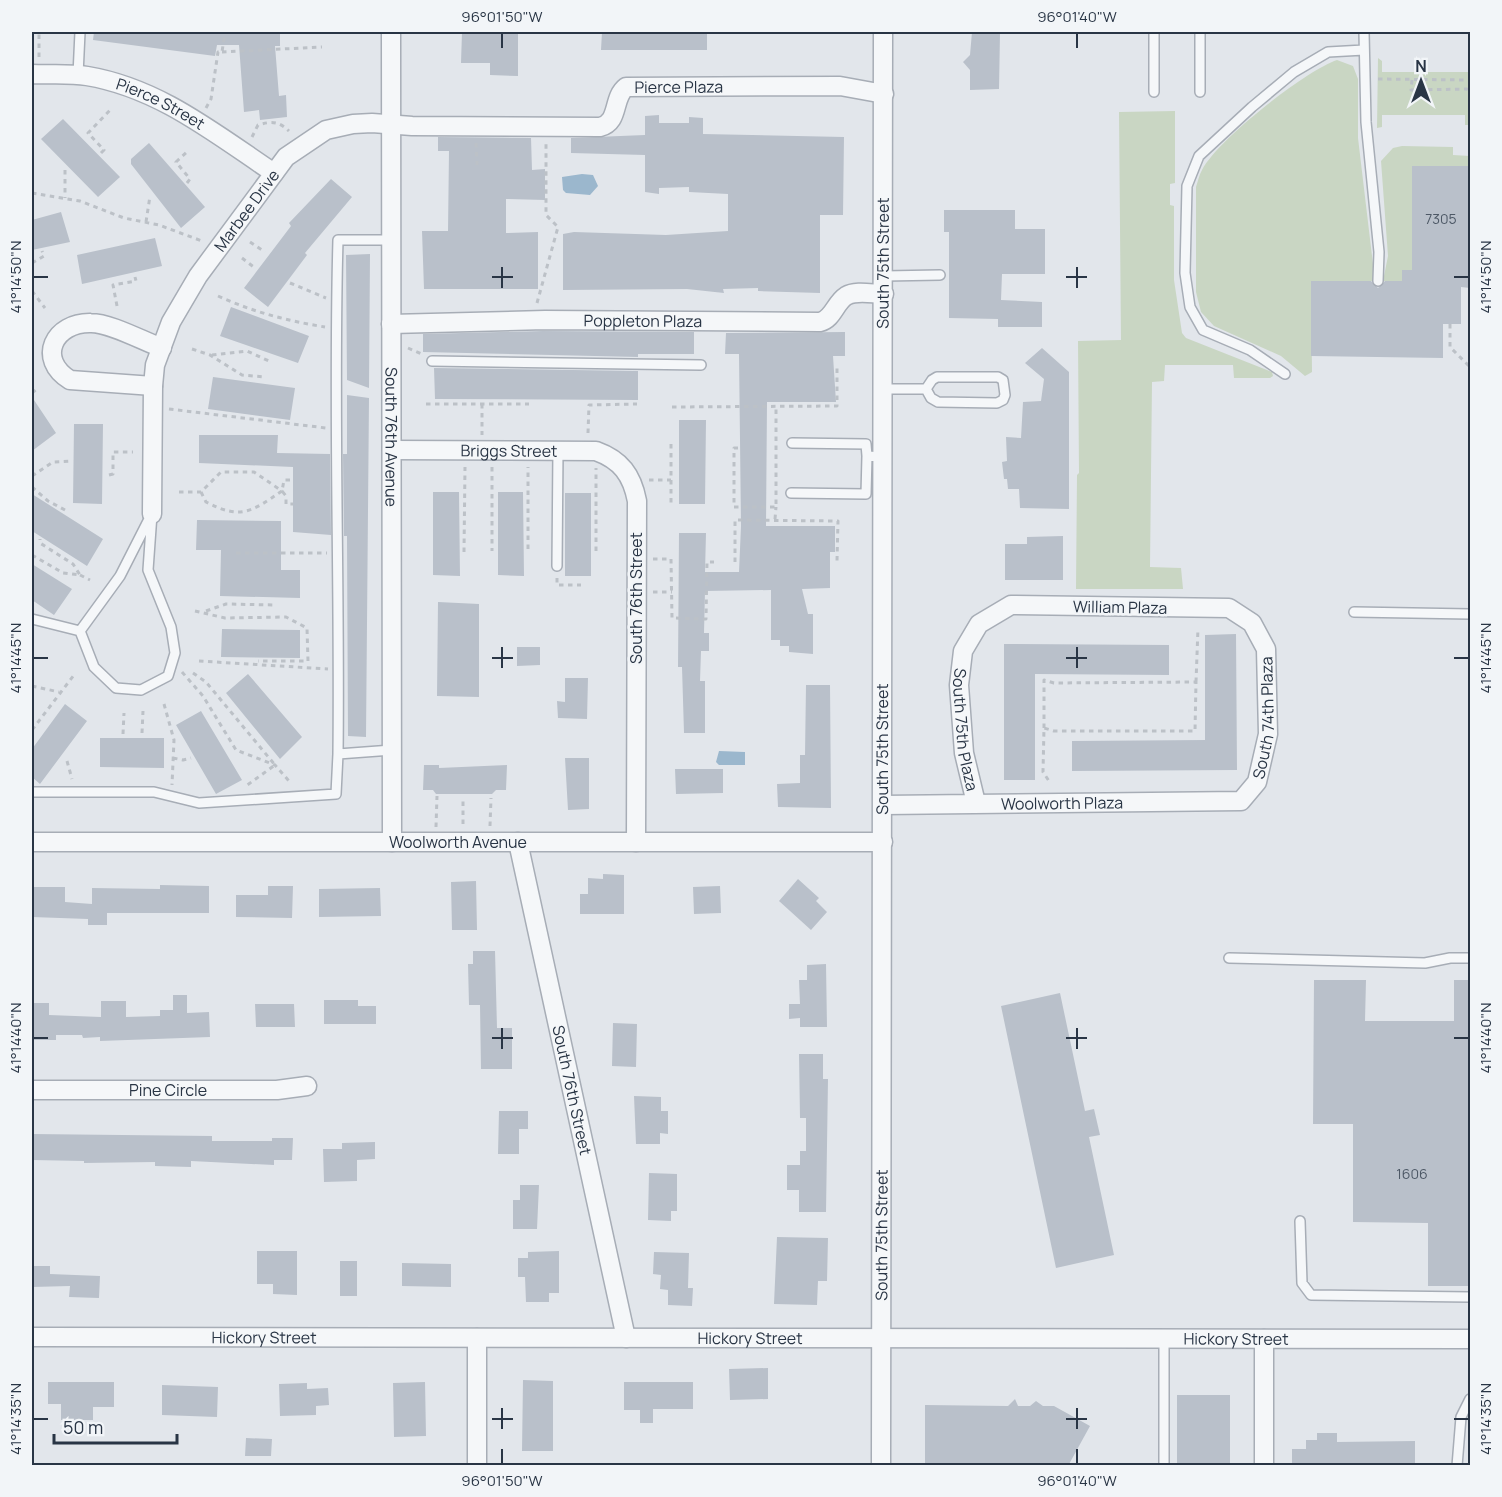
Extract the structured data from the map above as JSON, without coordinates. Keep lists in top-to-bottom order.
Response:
{
  "streets": {
    "street": [
      "Pierce Plaza",
      "Pierce Street",
      "Marbee Drive",
      "South 75th Street",
      "Poppleton Plaza",
      "South 76th Avenue",
      "Briggs Street",
      "South 76th Street",
      "William Plaza",
      "South 74th Plaza",
      "South 75th Plaza",
      "Woolworth Plaza",
      "Woolworth Avenue",
      "Pine Circle",
      "Hickory Street"
    ]
  },
  "crossings": [
    ["Pierce Plaza", "Marbee Drive"],
    ["Pierce Plaza", "South 75th Street"],
    ["Pierce Plaza", "South 76th Avenue"],
    ["Pierce Street", "Marbee Drive"],
    ["Marbee Drive", "South 76th Avenue"],
    ["South 75th Street", "Poppleton Plaza"],
    ["South 75th Street", "Woolworth Plaza"],
    ["South 75th Street", "Woolworth Avenue"],
    ["South 75th Street", "Hickory Street"],
    ["Poppleton Plaza", "South 76th Avenue"],
    ["South 76th Avenue", "Briggs Street"],
    ["South 76th Avenue", "Woolworth Avenue"],
    ["Briggs Street", "South 76th Street"],
    ["South 76th Street", "Woolworth Avenue"],
    ["South 76th Street", "Hickory Street"],
    ["William Plaza", "South 74th Plaza"],
    ["William Plaza", "South 75th Plaza"],
    ["South 74th Plaza", "Woolworth Plaza"],
    ["South 75th Plaza", "Woolworth Plaza"]
  ],
  "house_numbers": ["7305", "1606"],
  "scale_bar": "50 m",
  "north": "top",
  "coordinates": [
    "96°01'50\"W",
    "96°01'40\"W",
    "41°14'50\"N",
    "41°14'45\"N",
    "41°14'40\"N",
    "41°14'35\"N"
  ]
}
